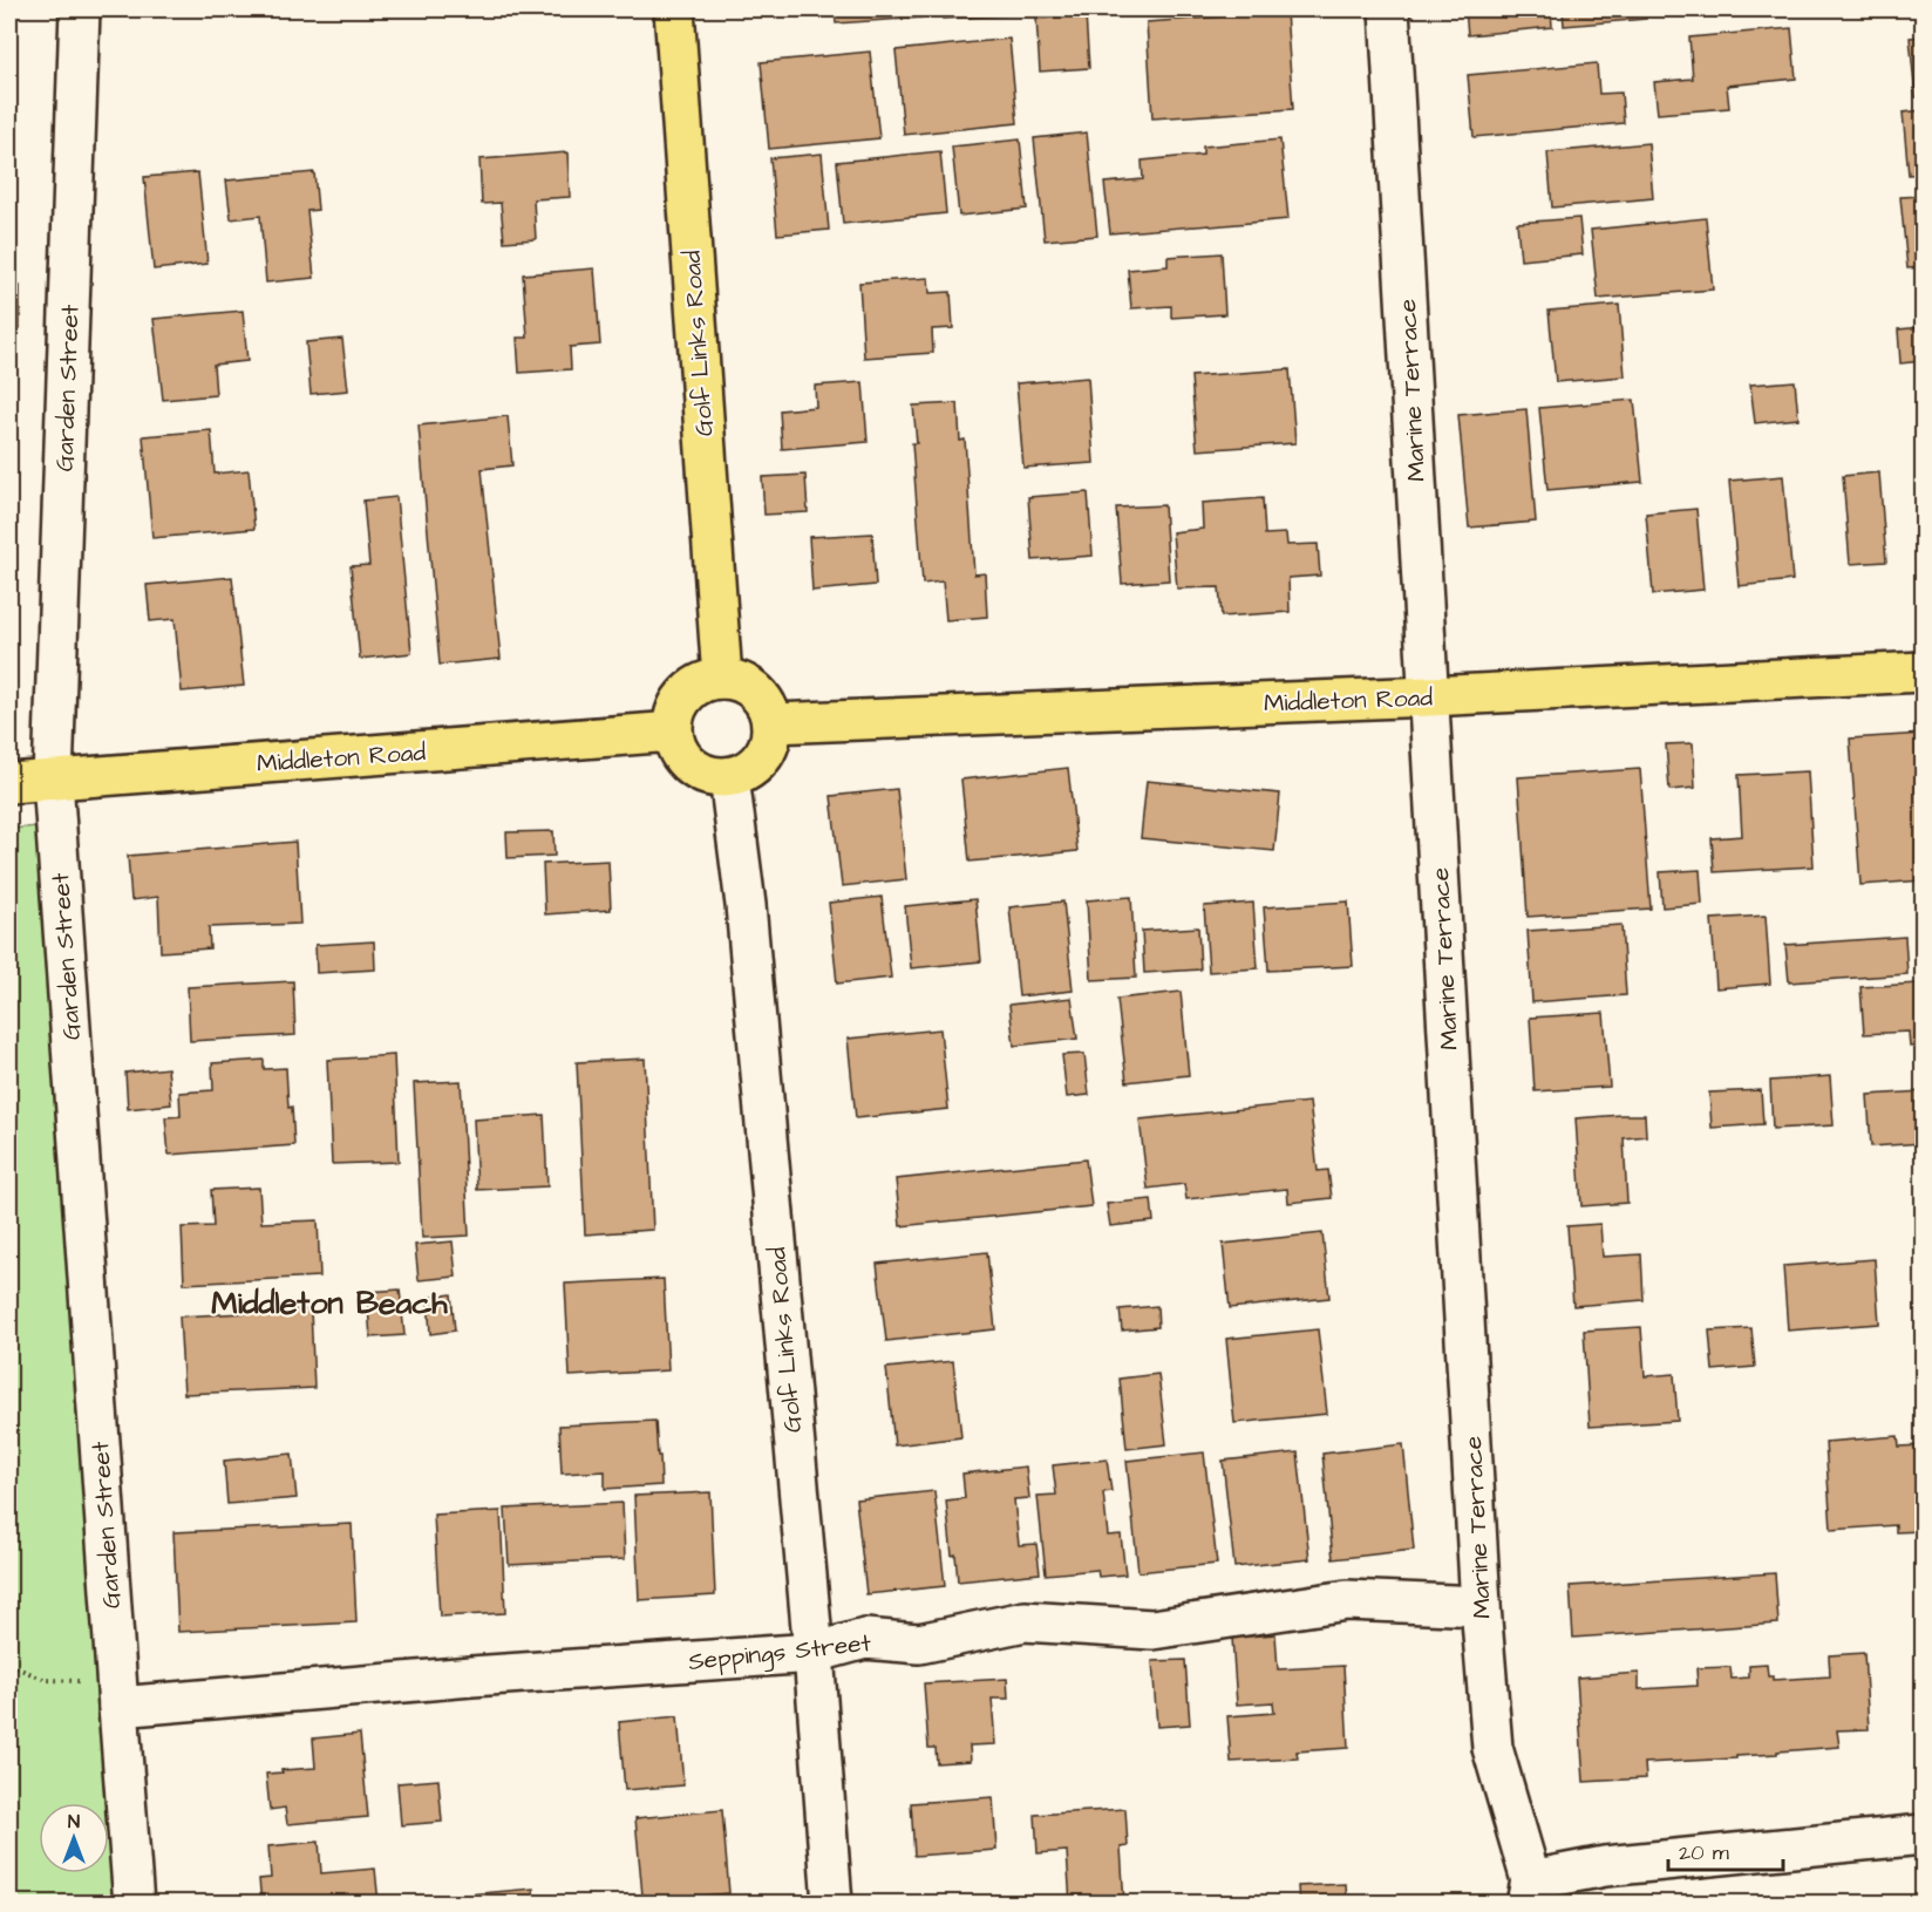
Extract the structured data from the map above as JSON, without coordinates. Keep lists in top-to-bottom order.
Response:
{
  "streets": {
    "main road": ["Golf Links Road", "Middleton Road"],
    "street": ["Garden Street", "Marine Terrace", "Seppings Street"]
  },
  "crossings": [
    ["Golf Links Road", "Middleton Road"],
    ["Golf Links Road", "Seppings Street"],
    ["Garden Street", "Middleton Road"],
    ["Garden Street", "Seppings Street"],
    ["Marine Terrace", "Middleton Road"],
    ["Marine Terrace", "Seppings Street"]
  ],
  "districts": ["Middleton Beach"],
  "scale_bar": "20 m",
  "north": "top"
}
